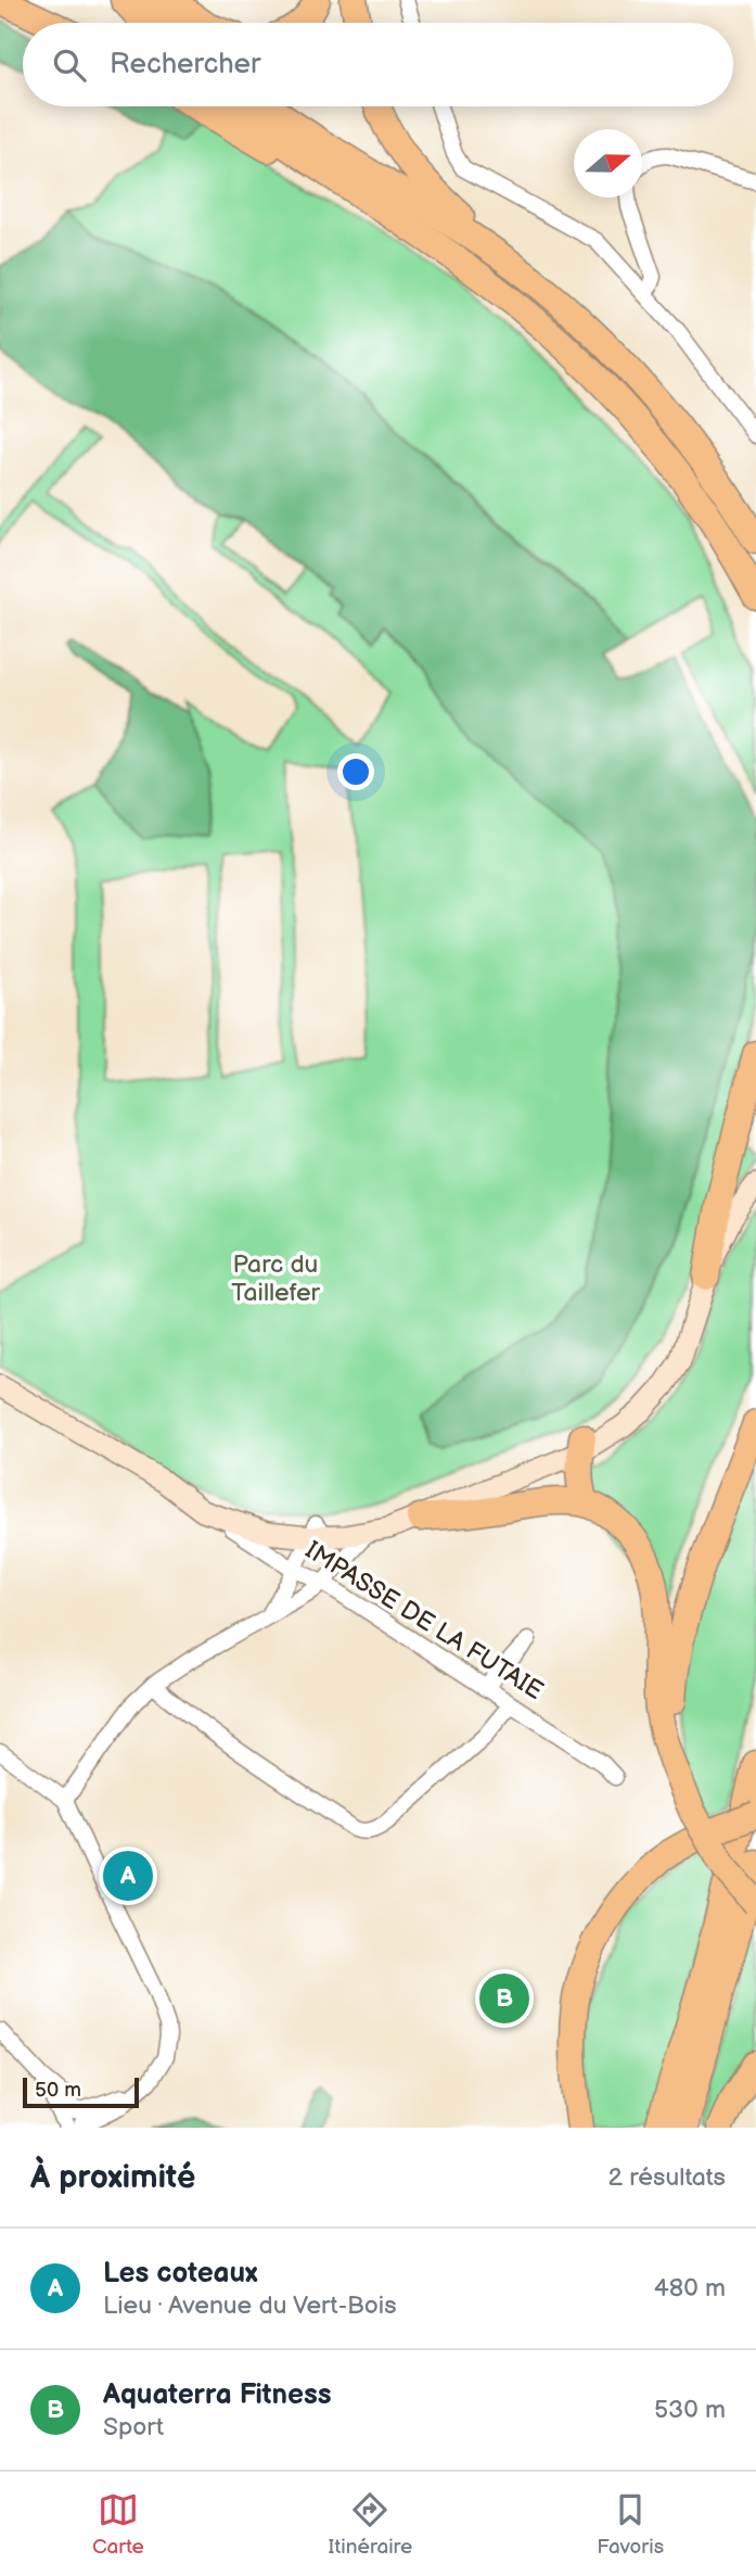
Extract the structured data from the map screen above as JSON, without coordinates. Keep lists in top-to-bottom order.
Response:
{
  "streets": {
    "street": ["IMPASSE DE LA FUTAIE"]
  },
  "parks": ["Parc du Taillefer"],
  "scale_bar": "50 m",
  "north": "right",
  "page": {
    "search": "Rechercher",
    "pins": ["A", "B"],
    "scale": "50 m",
    "heading": ["À proximité", "2 résultats"],
    "list": [
      {
        "mark": "A",
        "name": "Les coteaux",
        "note": "Lieu · Avenue du Vert-Bois",
        "value": "480 m"
      },
      {
        "mark": "B",
        "name": "Aquaterra Fitness",
        "note": "Sport",
        "value": "530 m"
      }
    ],
    "nav": ["Carte", "Itinéraire", "Favoris"]
  }
}
